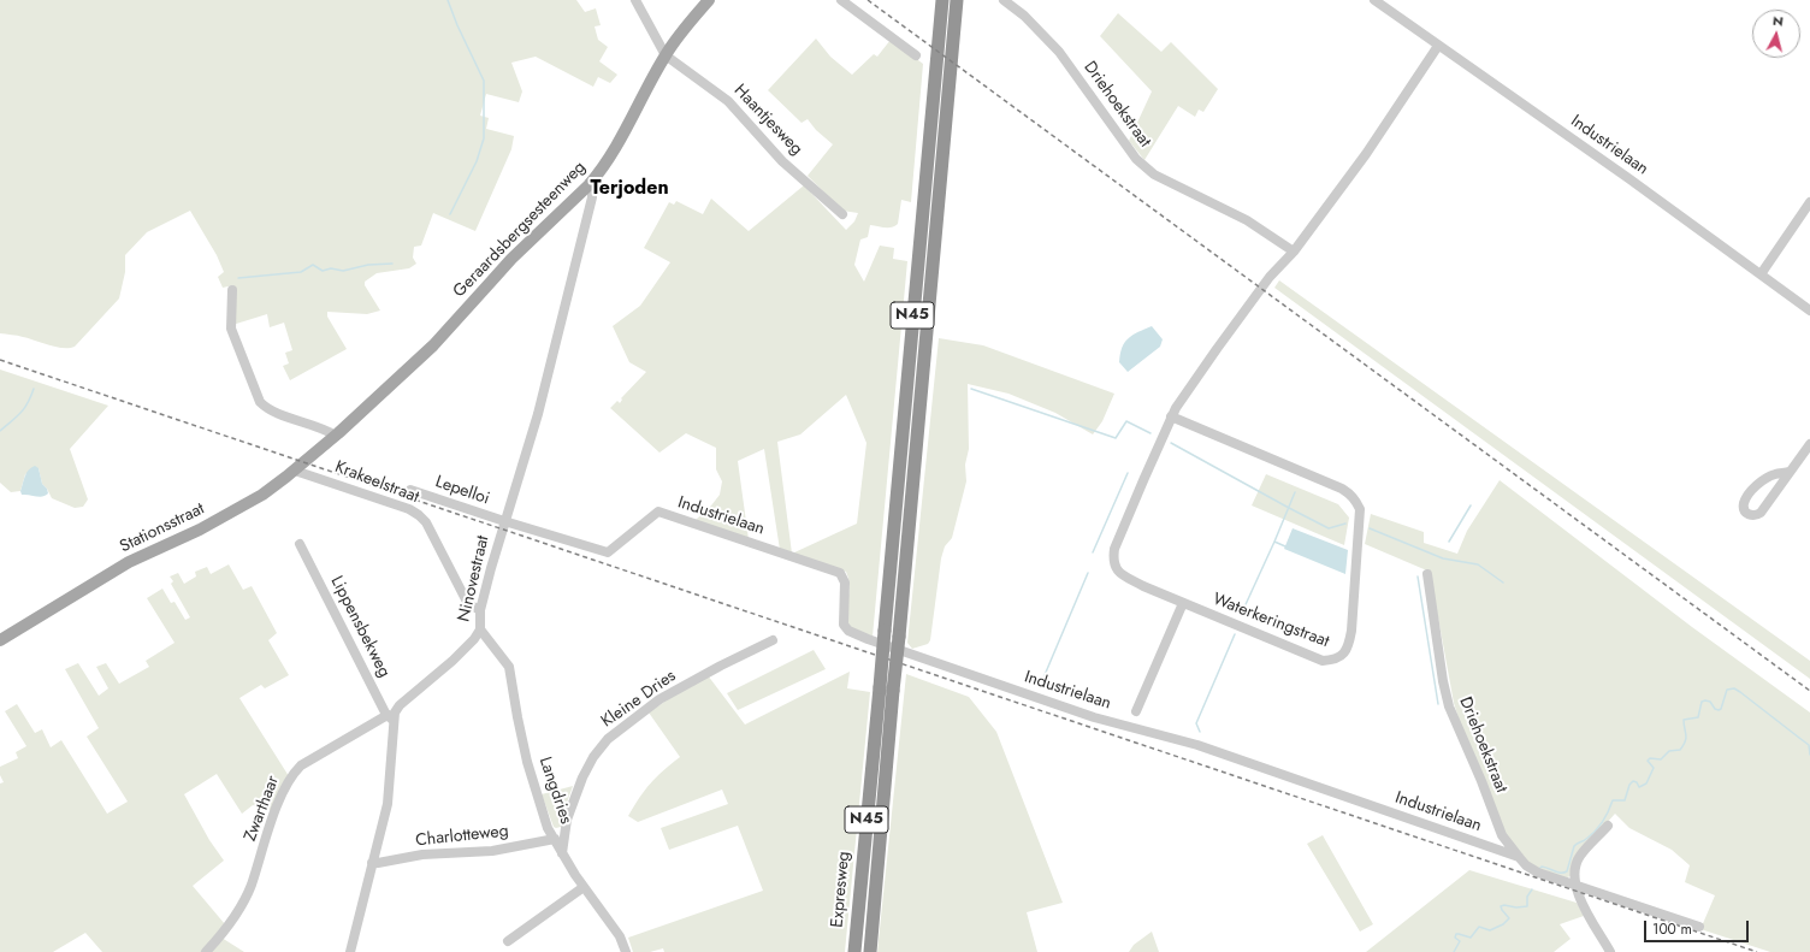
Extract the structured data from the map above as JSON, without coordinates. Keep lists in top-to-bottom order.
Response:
{
  "streets": {
    "highway": ["N45", "Expresweg"],
    "main road": ["Geraardsbergsesteenweg", "Stationsstraat"],
    "street": [
      "Driehoekstraat",
      "Haantjesweg",
      "Industrielaan",
      "Krakeelstraat",
      "Lepelloi",
      "Ninovestraat",
      "Waterkeringstraat",
      "Lippensbekweg",
      "Kleine Dries",
      "Langdries",
      "Zwarthaar",
      "Charlotteweg"
    ]
  },
  "crossings": [
    ["Driehoekstraat", "Industrielaan"],
    ["Driehoekstraat", "Waterkeringstraat"],
    ["Haantjesweg", "Geraardsbergsesteenweg"],
    ["Industrielaan", "Lepelloi"],
    ["Geraardsbergsesteenweg", "Stationsstraat"],
    ["Geraardsbergsesteenweg", "Ninovestraat"],
    ["Krakeelstraat", "Stationsstraat"],
    ["Krakeelstraat", "Ninovestraat"],
    ["Lepelloi", "Ninovestraat"],
    ["Ninovestraat", "Lippensbekweg"],
    ["Ninovestraat", "Langdries"],
    ["Ninovestraat", "Zwarthaar"],
    ["Ninovestraat", "Charlotteweg"],
    ["Lippensbekweg", "Zwarthaar"],
    ["Kleine Dries", "Langdries"],
    ["Langdries", "Charlotteweg"]
  ],
  "districts": ["Terjoden"],
  "scale_bar": "100 m",
  "north": "top"
}
